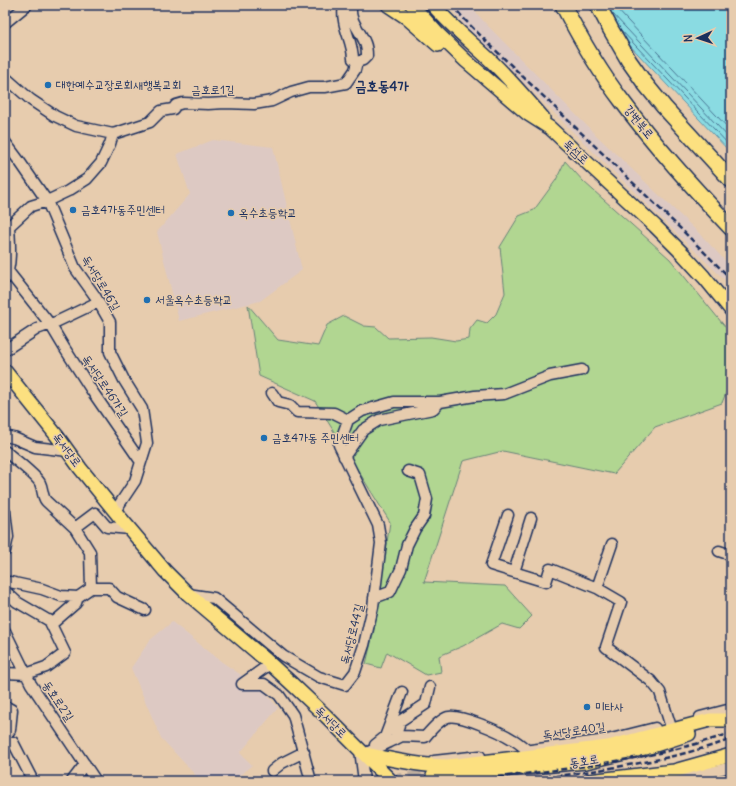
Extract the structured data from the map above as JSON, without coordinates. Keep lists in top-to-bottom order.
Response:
{
  "streets": {
    "highway": ["강변북로"],
    "main road": ["뚝섬로", "독서당로", "동호로"],
    "street": [
      "금호로1길",
      "독서당로46길",
      "독서당로46가길",
      "독서당로44길",
      "동호로2길",
      "독서당로40길"
    ]
  },
  "crossings": [
    ["독서당로46길", "독서당로46가길"],
    ["독서당로46길", "독서당로"],
    ["독서당로", "독서당로44길"]
  ],
  "districts": ["금호동4가"],
  "places": [
    "대한예수교장로회새행복교회",
    "금호4가동주민센터",
    "옥수초등학교",
    "서울옥수초등학교",
    "금호4가동 주민센터",
    "미타사"
  ],
  "north": "left"
}
